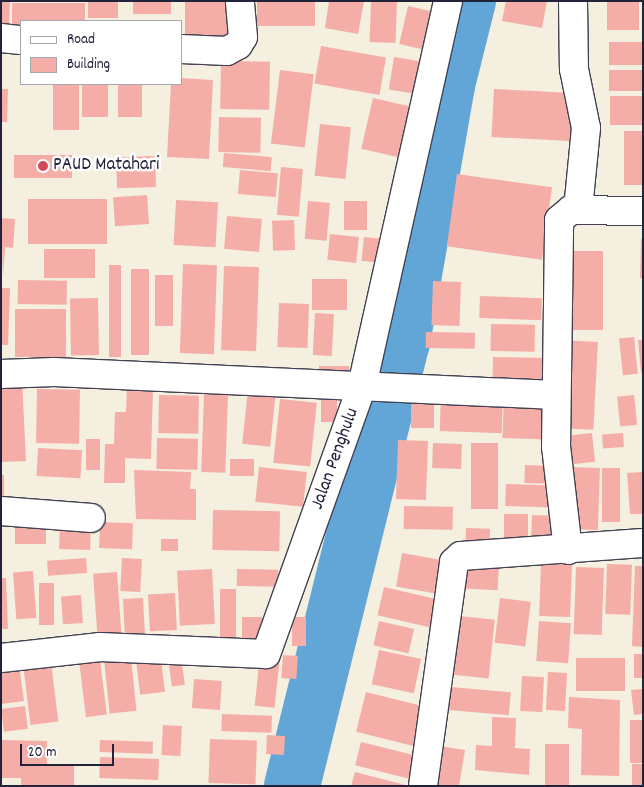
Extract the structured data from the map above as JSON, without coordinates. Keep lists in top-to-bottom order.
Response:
{
  "streets": {
    "street": ["Jalan Penghulu"]
  },
  "places": ["PAUD Matahari"],
  "legend": ["Road", "Building"],
  "scale_bar": "20 m"
}
